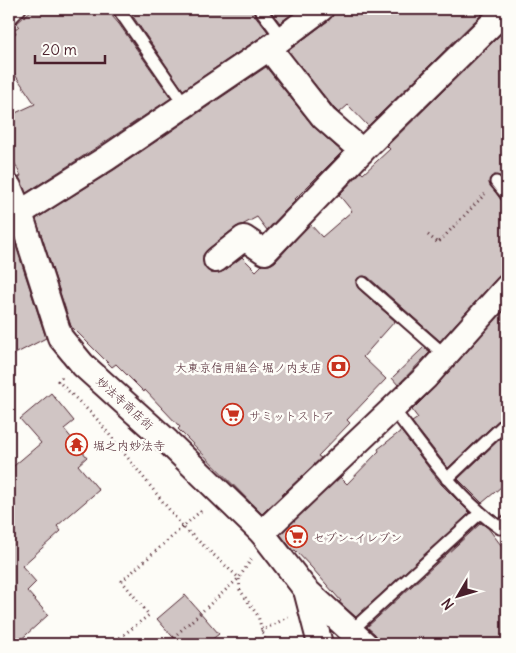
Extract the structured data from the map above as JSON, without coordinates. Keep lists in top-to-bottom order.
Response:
{
  "streets": {
    "street": ["妙法寺商店街"]
  },
  "places": {
    "bank": ["大東京信用組合 堀ノ内支店"],
    "supermarket": ["サミットストア", "セブン-イレブン"],
    "temple": ["堀之内妙法寺"]
  },
  "scale_bar": "20 m",
  "north": "bottom left"
}
